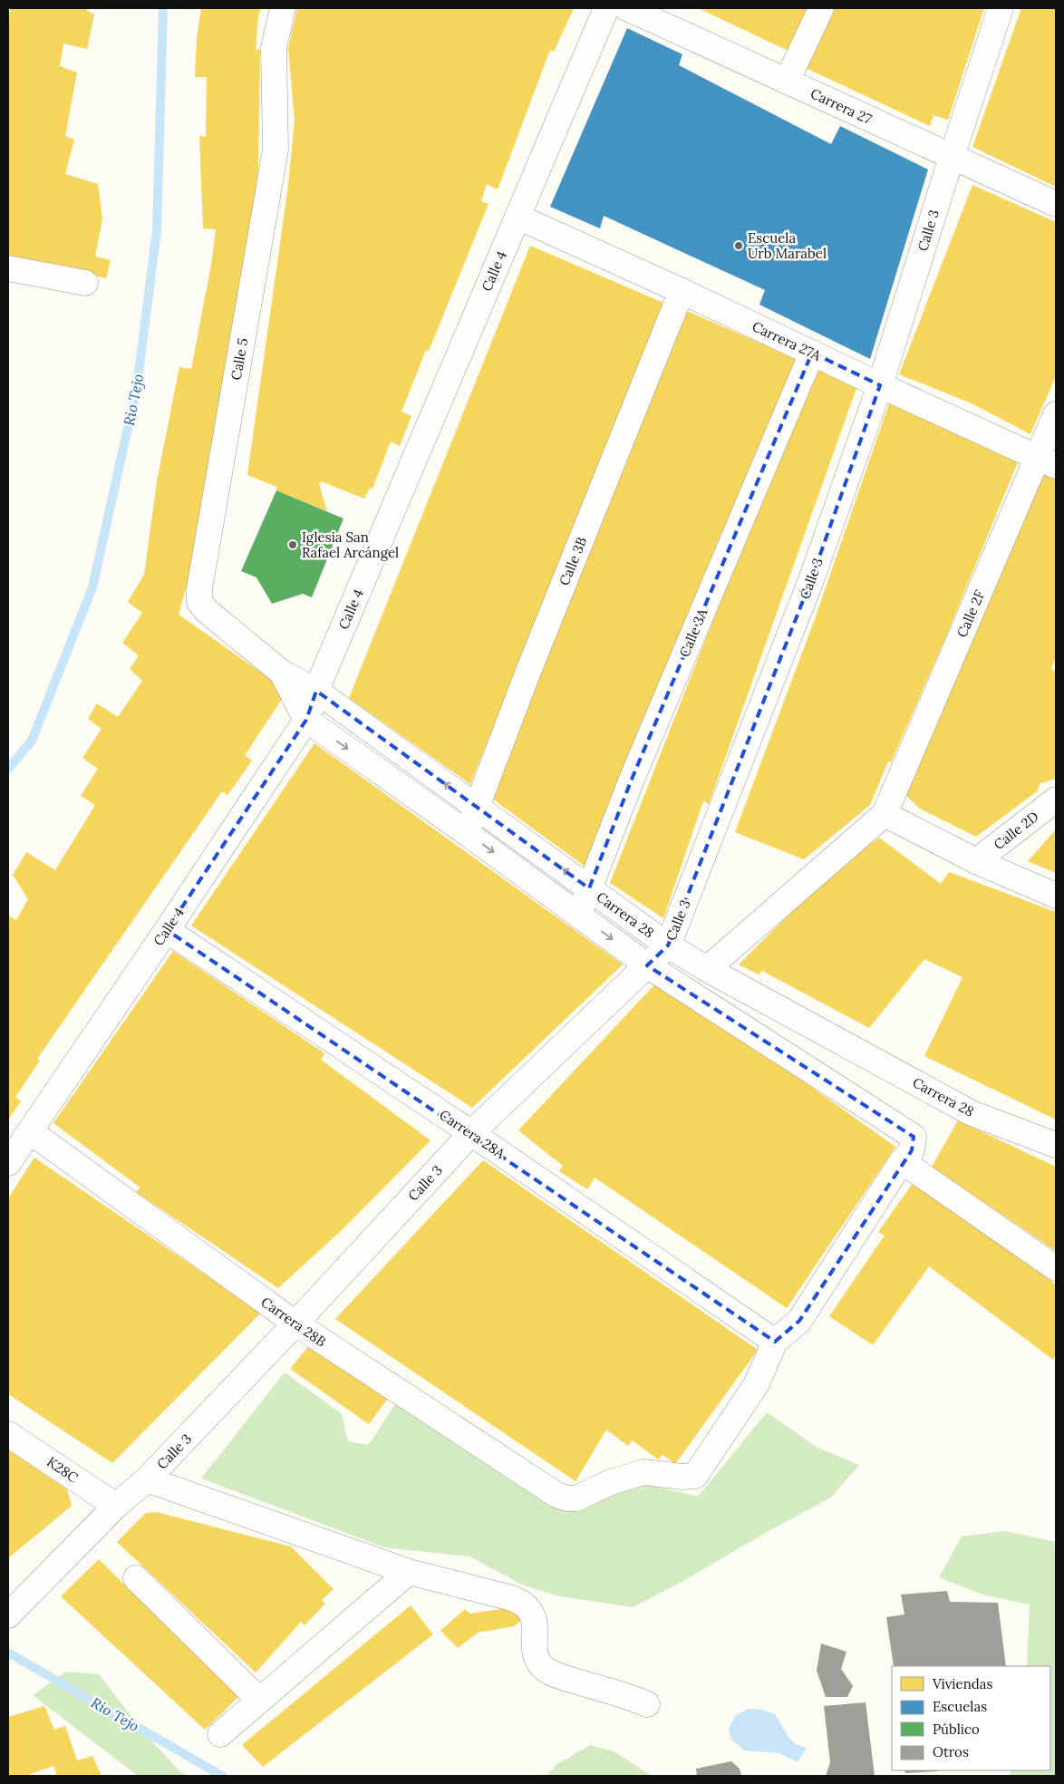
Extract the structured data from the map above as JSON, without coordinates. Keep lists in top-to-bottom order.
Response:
{
  "streets": {
    "street": [
      "Carrera 27",
      "Calle 3",
      "Calle 4",
      "Carrera 27A",
      "Calle 5",
      "Calle 3B",
      "Calle 2F",
      "Calle 3A",
      "Calle 2D",
      "Carrera 28",
      "Carrera 28A",
      "Carrera 28B",
      "K28C"
    ]
  },
  "crossings": [
    ["Carrera 27", "Calle 3"],
    ["Calle 3", "Carrera 27A"],
    ["Calle 3", "Carrera 28"],
    ["Calle 3", "Carrera 28A"],
    ["Calle 3", "Carrera 28B"],
    ["Calle 3", "K28C"],
    ["Calle 4", "Carrera 27A"],
    ["Calle 4", "Calle 5"],
    ["Calle 4", "Carrera 28"],
    ["Calle 4", "Carrera 28A"],
    ["Calle 4", "Carrera 28B"],
    ["Carrera 27A", "Calle 3B"],
    ["Carrera 27A", "Calle 2F"],
    ["Carrera 27A", "Calle 3A"],
    ["Calle 5", "Carrera 28"],
    ["Calle 3B", "Carrera 28"],
    ["Calle 3A", "Carrera 28"],
    ["Carrera 28A", "Carrera 28B"]
  ],
  "water": ["Rio Tejo"],
  "places": ["Escuela Urb Marabel", "Iglesia San Rafael Arcángel"],
  "legend": [
    "Viviendas",
    "Escuelas",
    "Público",
    "Otros"
  ]
}
